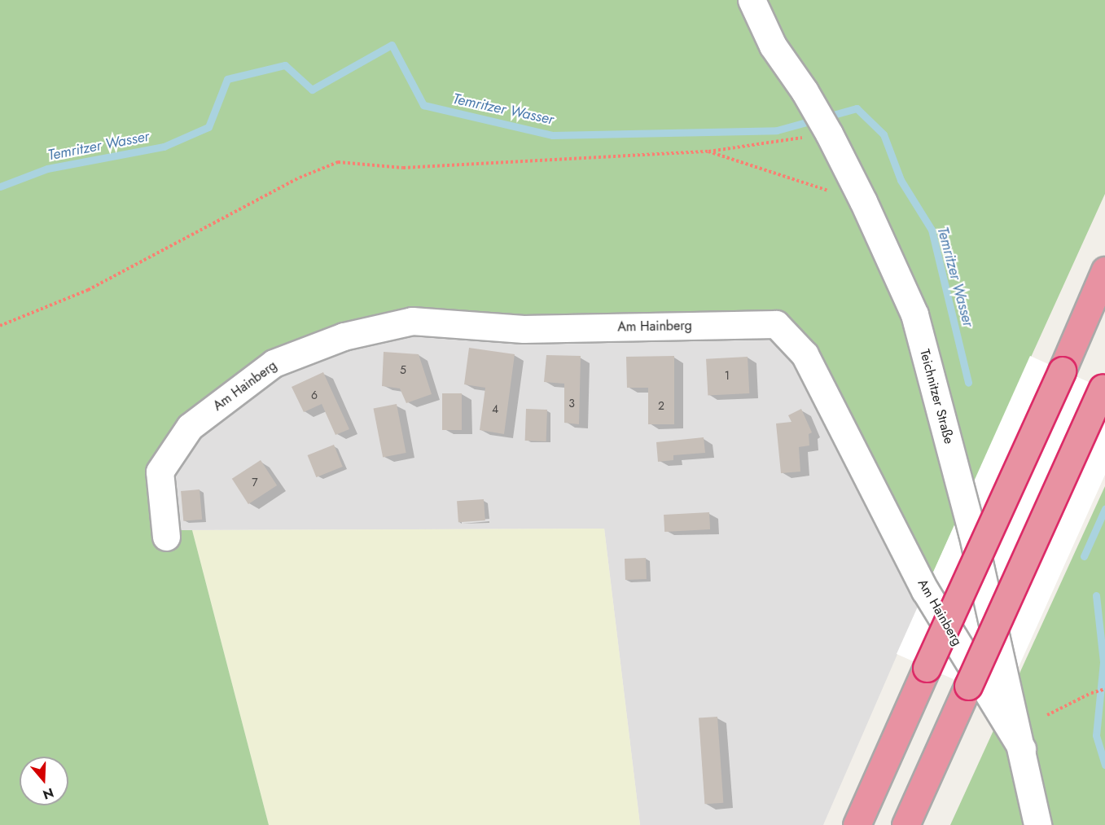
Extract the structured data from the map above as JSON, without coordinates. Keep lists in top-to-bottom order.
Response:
{
  "streets": {
    "street": ["Am Hainberg", "Teichnitzer Straße"]
  },
  "crossings": [
    ["Am Hainberg", "Teichnitzer Straße"]
  ],
  "water": ["Temritzer Wasser"],
  "house_numbers": [
    "5",
    "1",
    "6",
    "3",
    "2",
    "4",
    "7"
  ],
  "north": "bottom"
}
